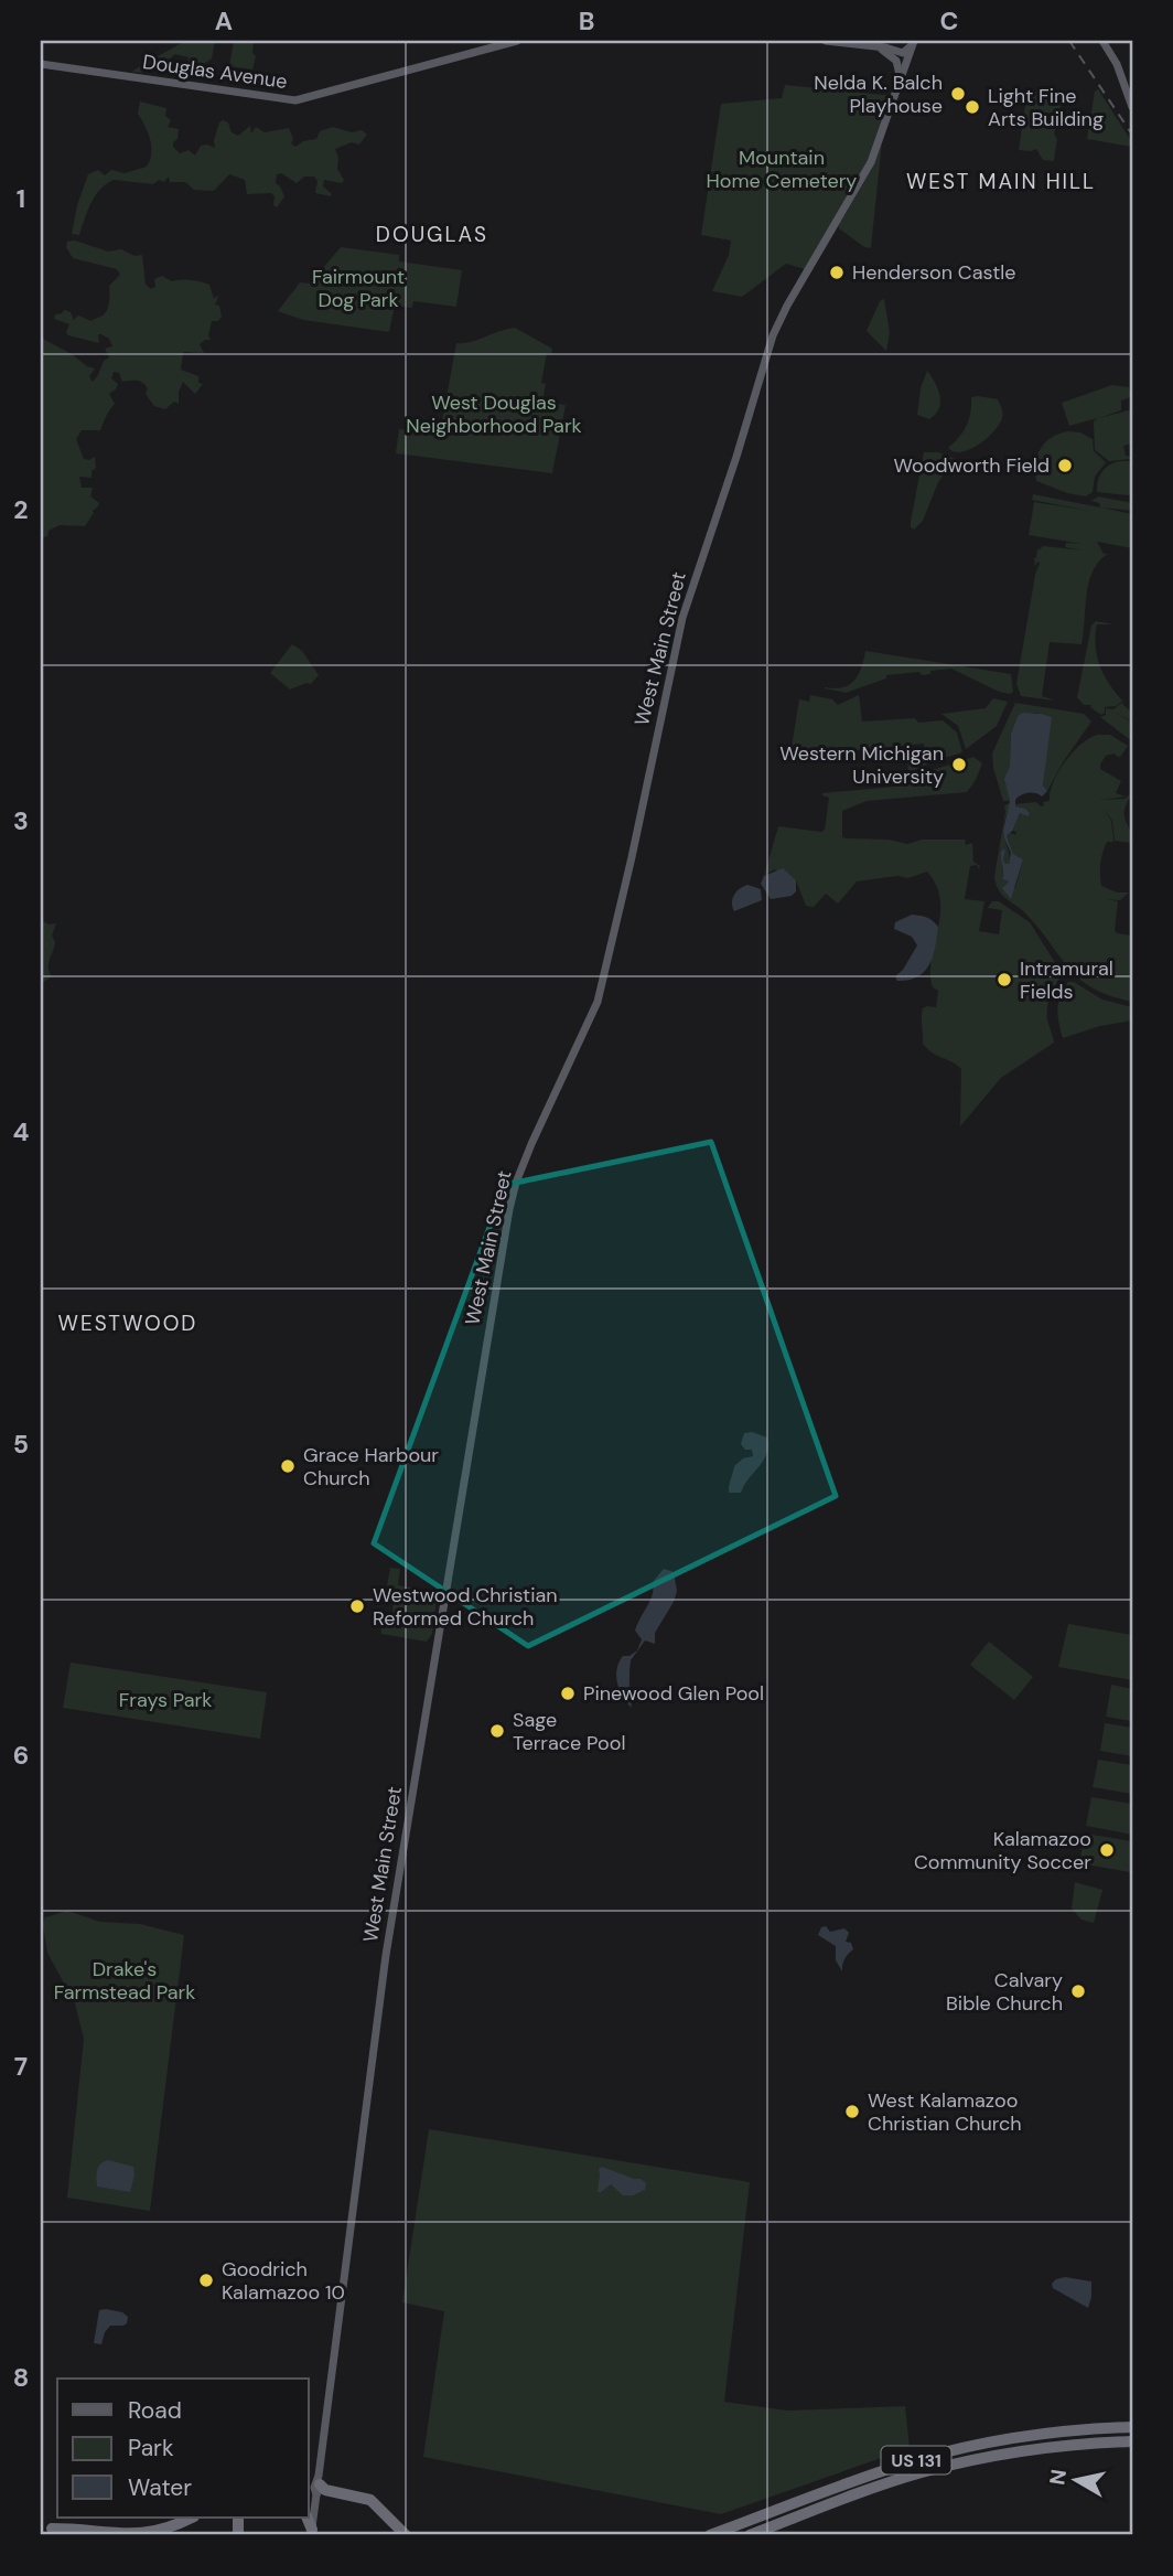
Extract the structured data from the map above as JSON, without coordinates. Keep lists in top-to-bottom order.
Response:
{
  "streets": {
    "highway": ["US 131"],
    "main road": ["Douglas Avenue", "West Main Street"]
  },
  "districts": ["WEST MAIN HILL", "DOUGLAS", "WESTWOOD"],
  "parks": [
    "Mountain Home Cemetery",
    "Fairmount Dog Park",
    "West Douglas Neighborhood Park",
    "Frays Park",
    "Drake's Farmstead Park"
  ],
  "places": [
    "Nelda K. Balch Playhouse",
    "Light Fine Arts Building",
    "Henderson Castle",
    "Woodworth Field",
    "Western Michigan University",
    "Intramural Fields",
    "Grace Harbour Church",
    "Westwood Christian Reformed Church",
    "Pinewood Glen Pool",
    "Sage Terrace Pool",
    "Kalamazoo Community Soccer",
    "Calvary Bible Church",
    "West Kalamazoo Christian Church",
    "Goodrich Kalamazoo 10"
  ],
  "legend": ["Road", "Park", "Water"],
  "north": "left",
  "grid": {
    "columns": ["A", "B", "C"],
    "rows": [
      "1",
      "2",
      "3",
      "4",
      "5",
      "6",
      "7",
      "8"
    ]
  }
}
